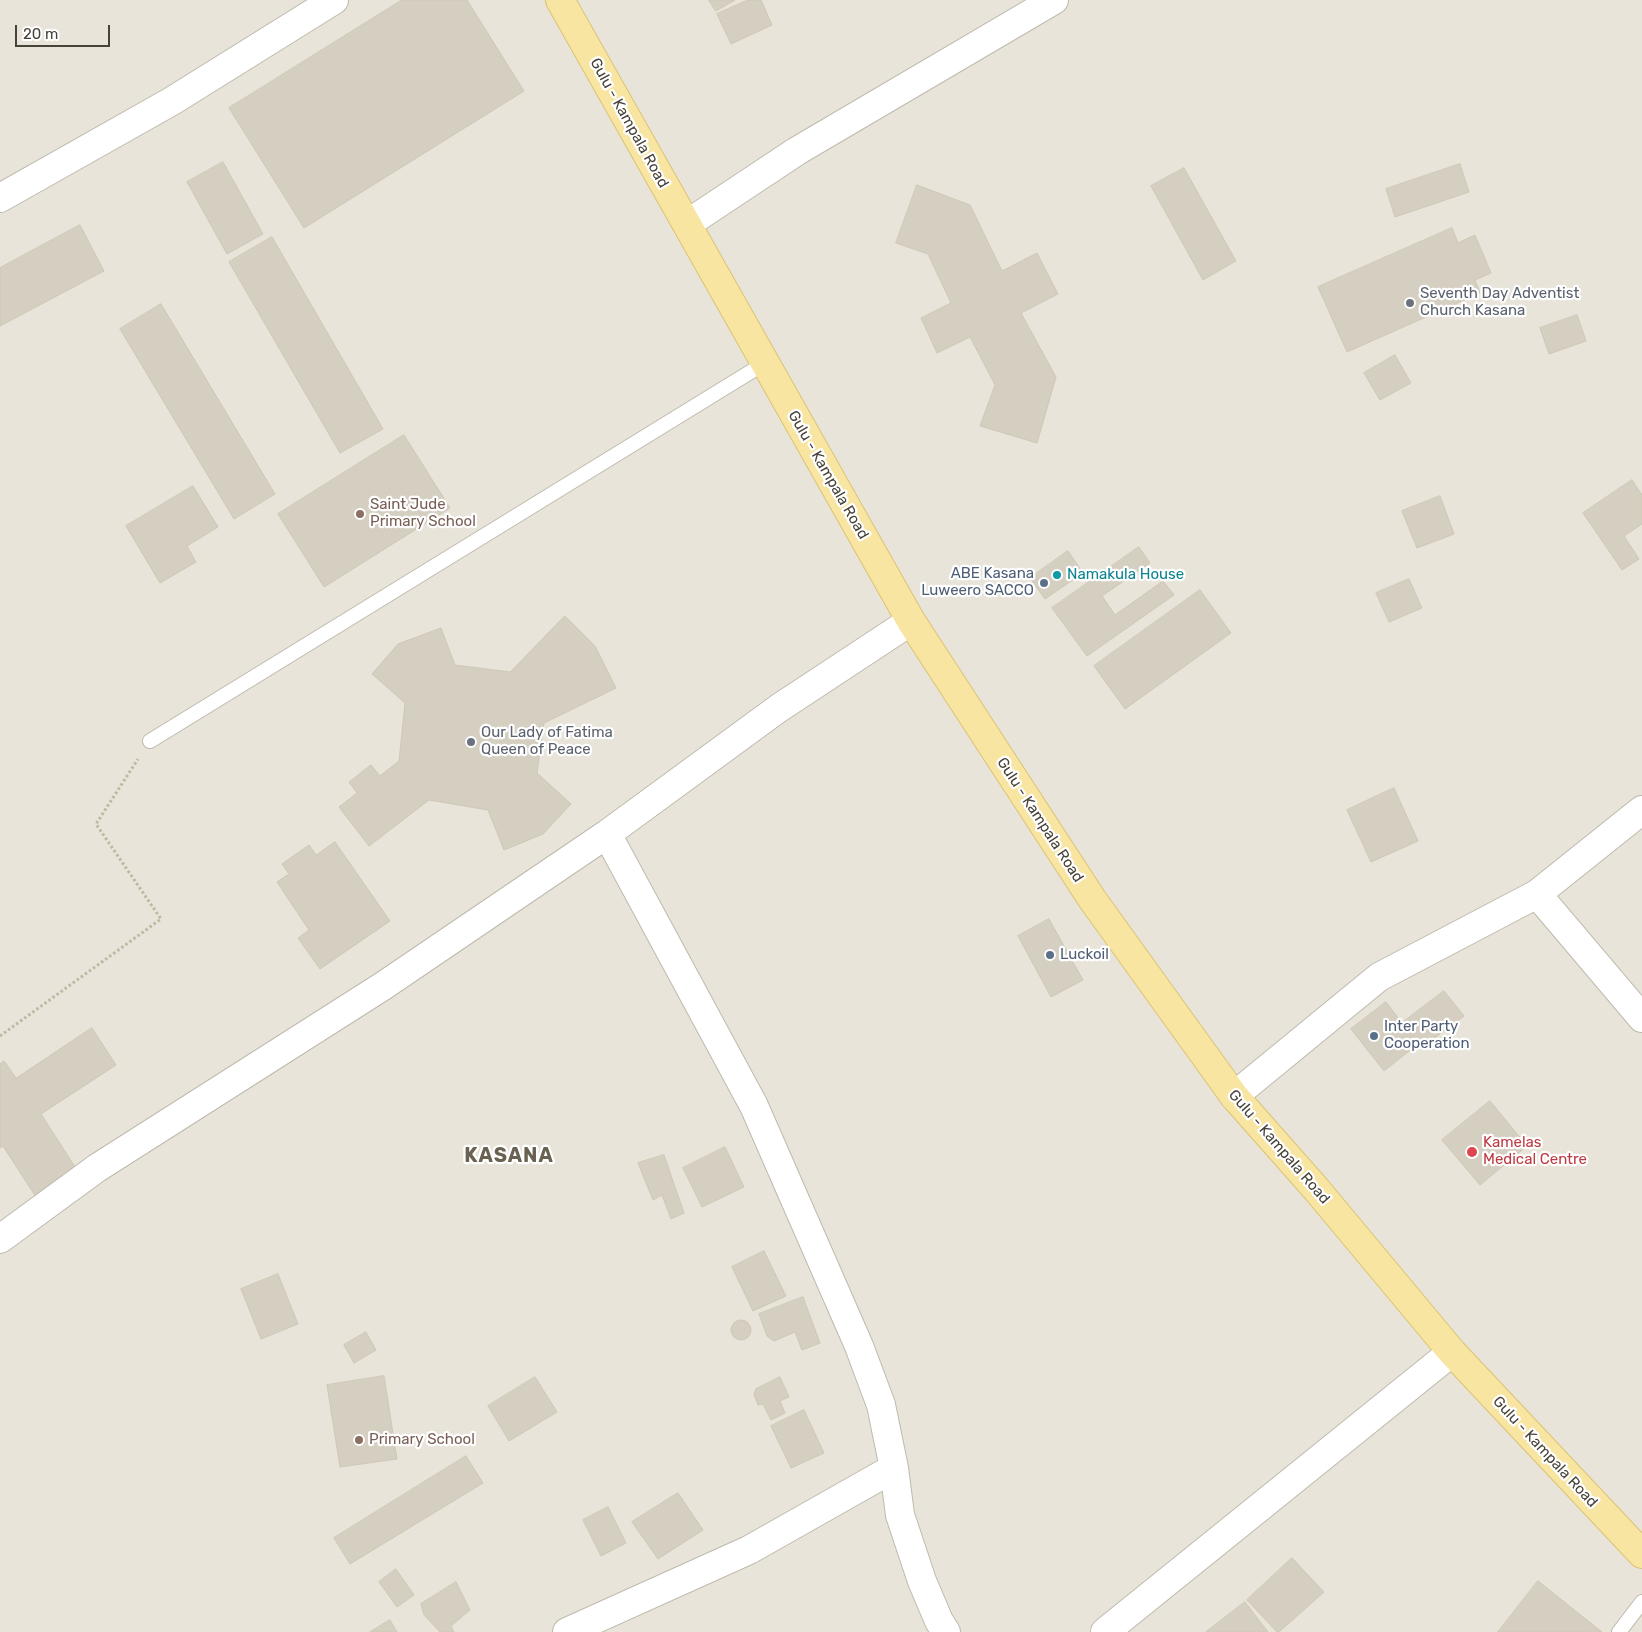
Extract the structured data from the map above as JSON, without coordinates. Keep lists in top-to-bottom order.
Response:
{
  "streets": {
    "main road": ["Gulu - Kampala Road"]
  },
  "districts": ["KASANA"],
  "places": [
    "Seventh Day Adventist Church Kasana",
    "Saint Jude Primary School",
    "Namakula House",
    "ABE Kasana Luweero SACCO",
    "Our Lady of Fatima Queen of Peace",
    "Luckoil",
    "Inter Party Cooperation",
    "Kamelas Medical Centre",
    "Primary School"
  ],
  "scale_bar": "20 m"
}
